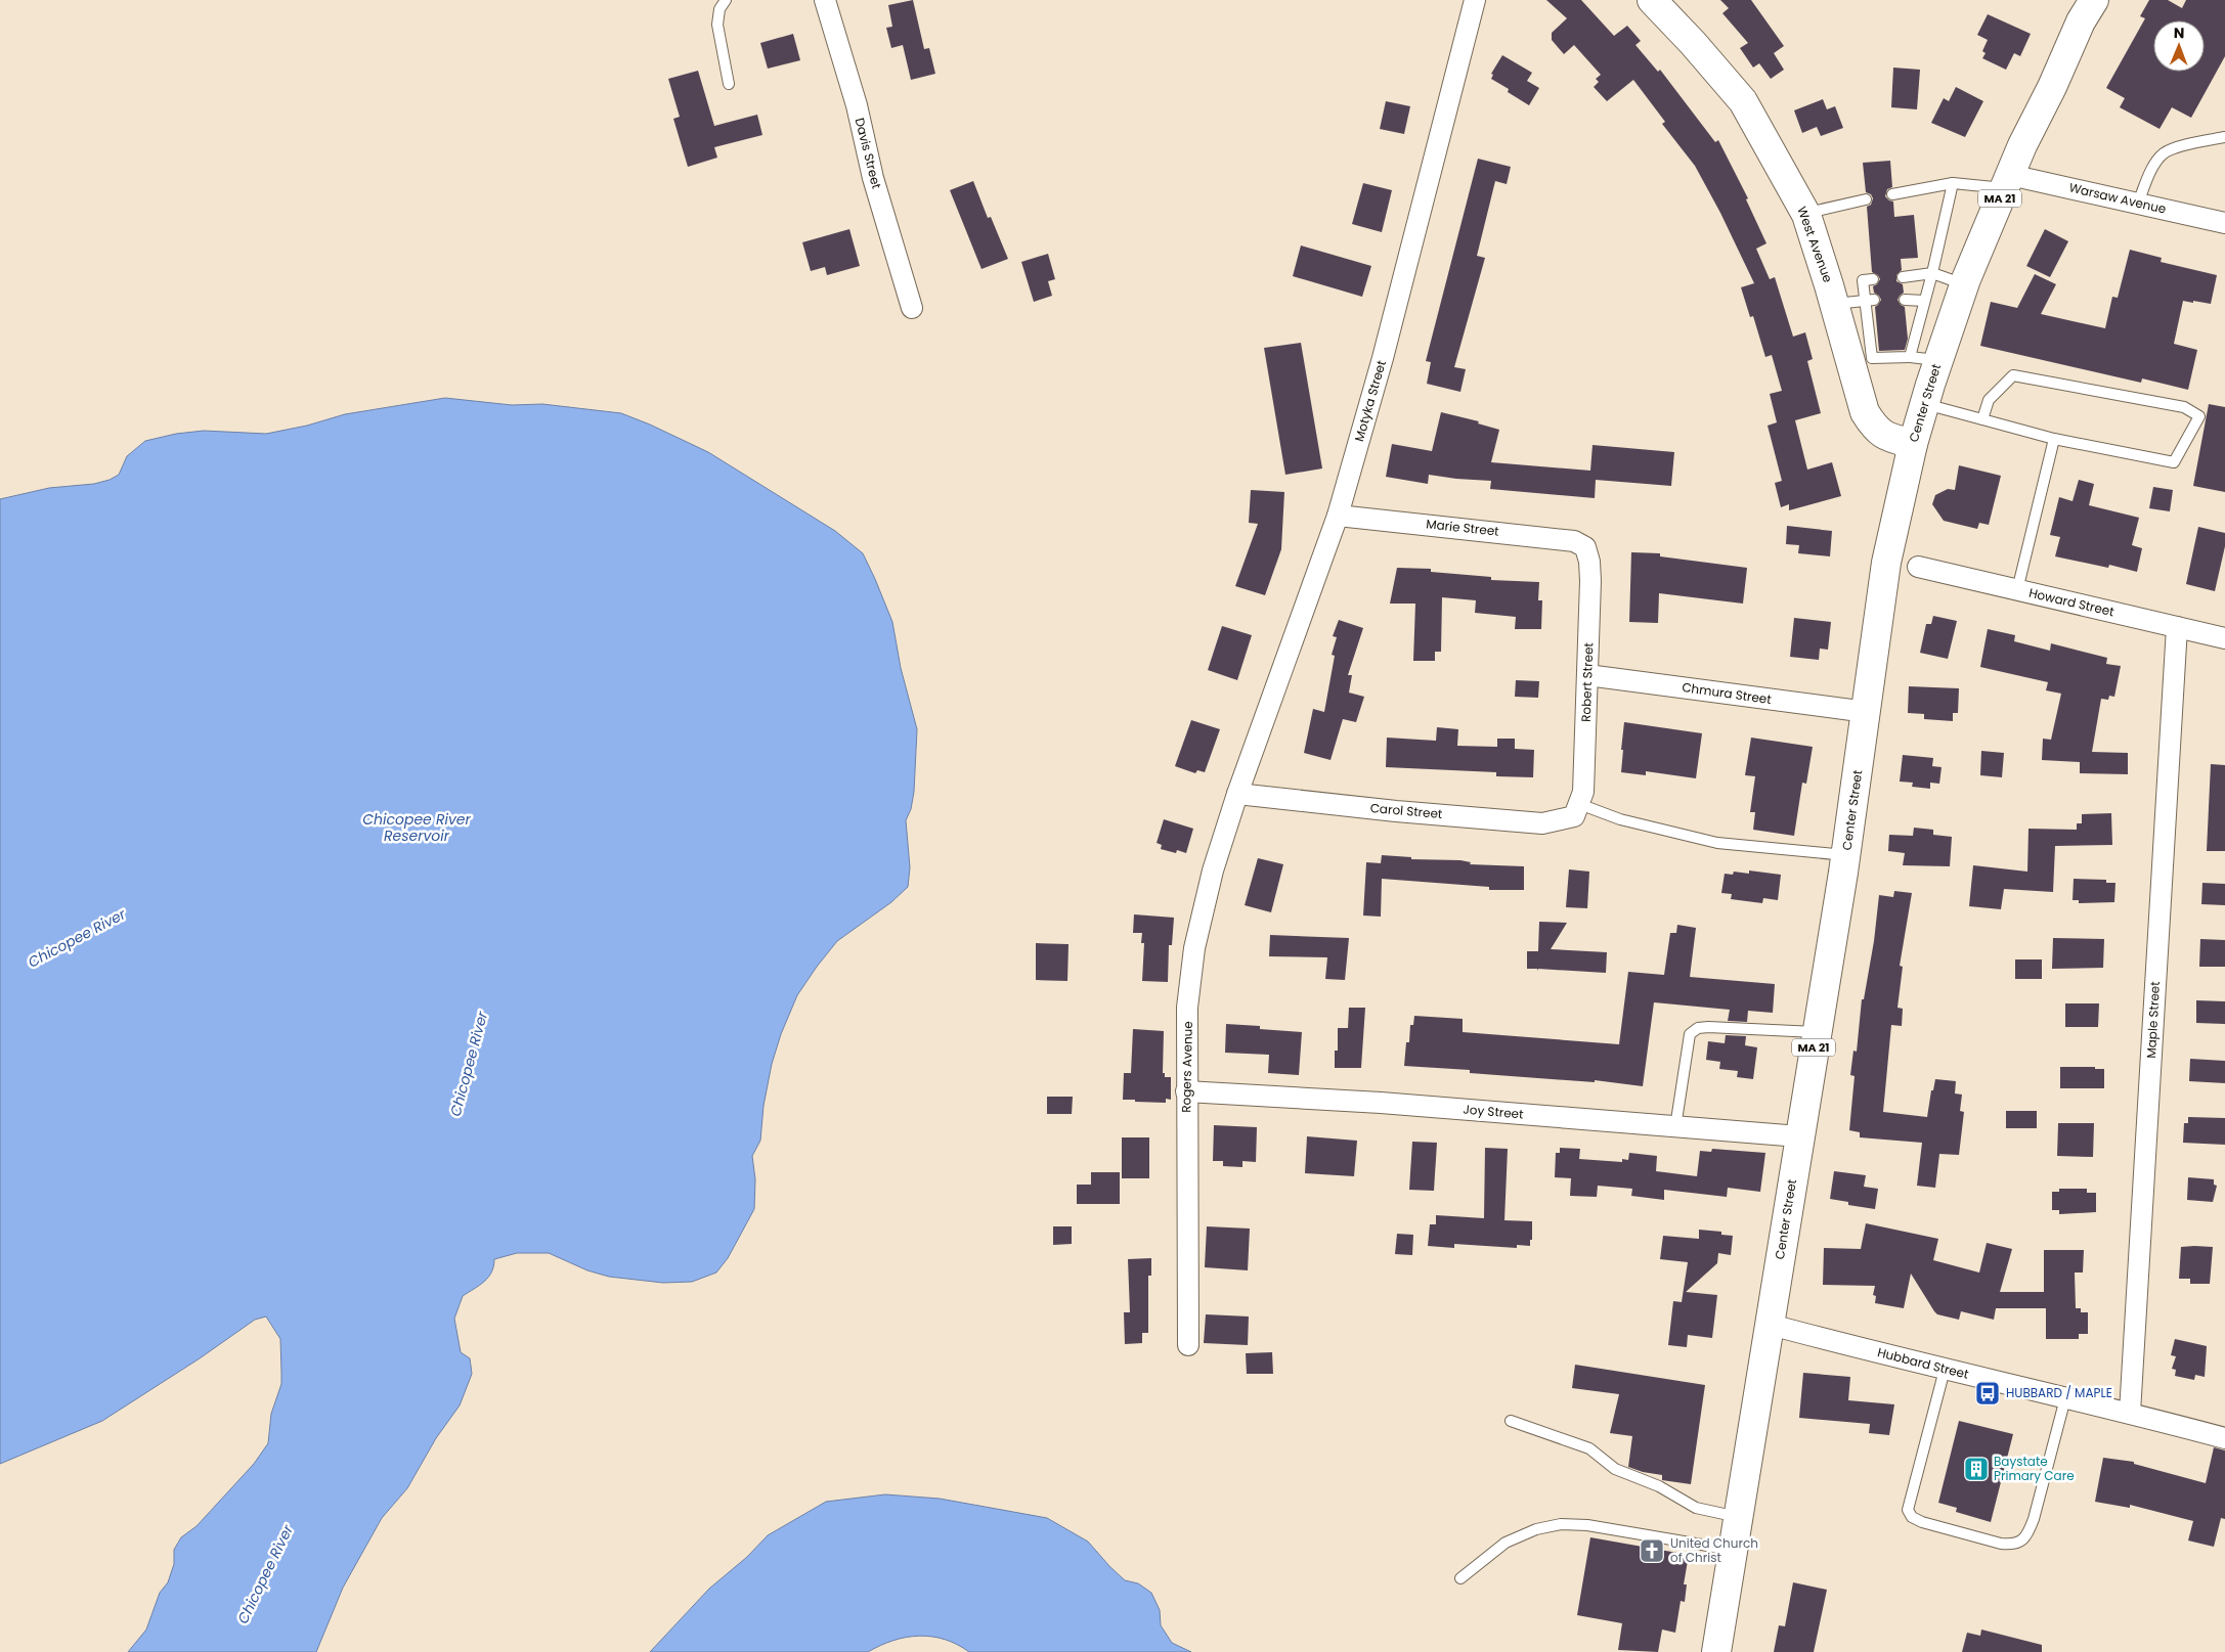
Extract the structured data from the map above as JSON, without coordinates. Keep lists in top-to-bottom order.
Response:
{
  "streets": {
    "main road": ["MA 21", "West Avenue", "Center Street"],
    "street": [
      "Davis Street",
      "Warsaw Avenue",
      "Motyka Street",
      "Marie Street",
      "Howard Street",
      "Robert Street",
      "Chmura Street",
      "Carol Street",
      "Maple Street",
      "Rogers Avenue",
      "Joy Street",
      "Hubbard Street"
    ]
  },
  "crossings": [
    ["Warsaw Avenue", "Center Street"],
    ["West Avenue", "Center Street"],
    ["Motyka Street", "Marie Street"],
    ["Motyka Street", "Carol Street"],
    ["Motyka Street", "Rogers Avenue"],
    ["Center Street", "Chmura Street"],
    ["Center Street", "Joy Street"],
    ["Center Street", "Hubbard Street"],
    ["Marie Street", "Robert Street"],
    ["Howard Street", "Maple Street"],
    ["Robert Street", "Chmura Street"],
    ["Robert Street", "Carol Street"],
    ["Carol Street", "Rogers Avenue"],
    ["Maple Street", "Hubbard Street"],
    ["Rogers Avenue", "Joy Street"]
  ],
  "water": ["Chicopee River Reservoir", "Chicopee River"],
  "places": {
    "bus stop": ["HUBBARD / MAPLE"],
    "building": ["Baystate Primary Care"],
    "church": ["United Church of Christ"]
  },
  "north": "top"
}
